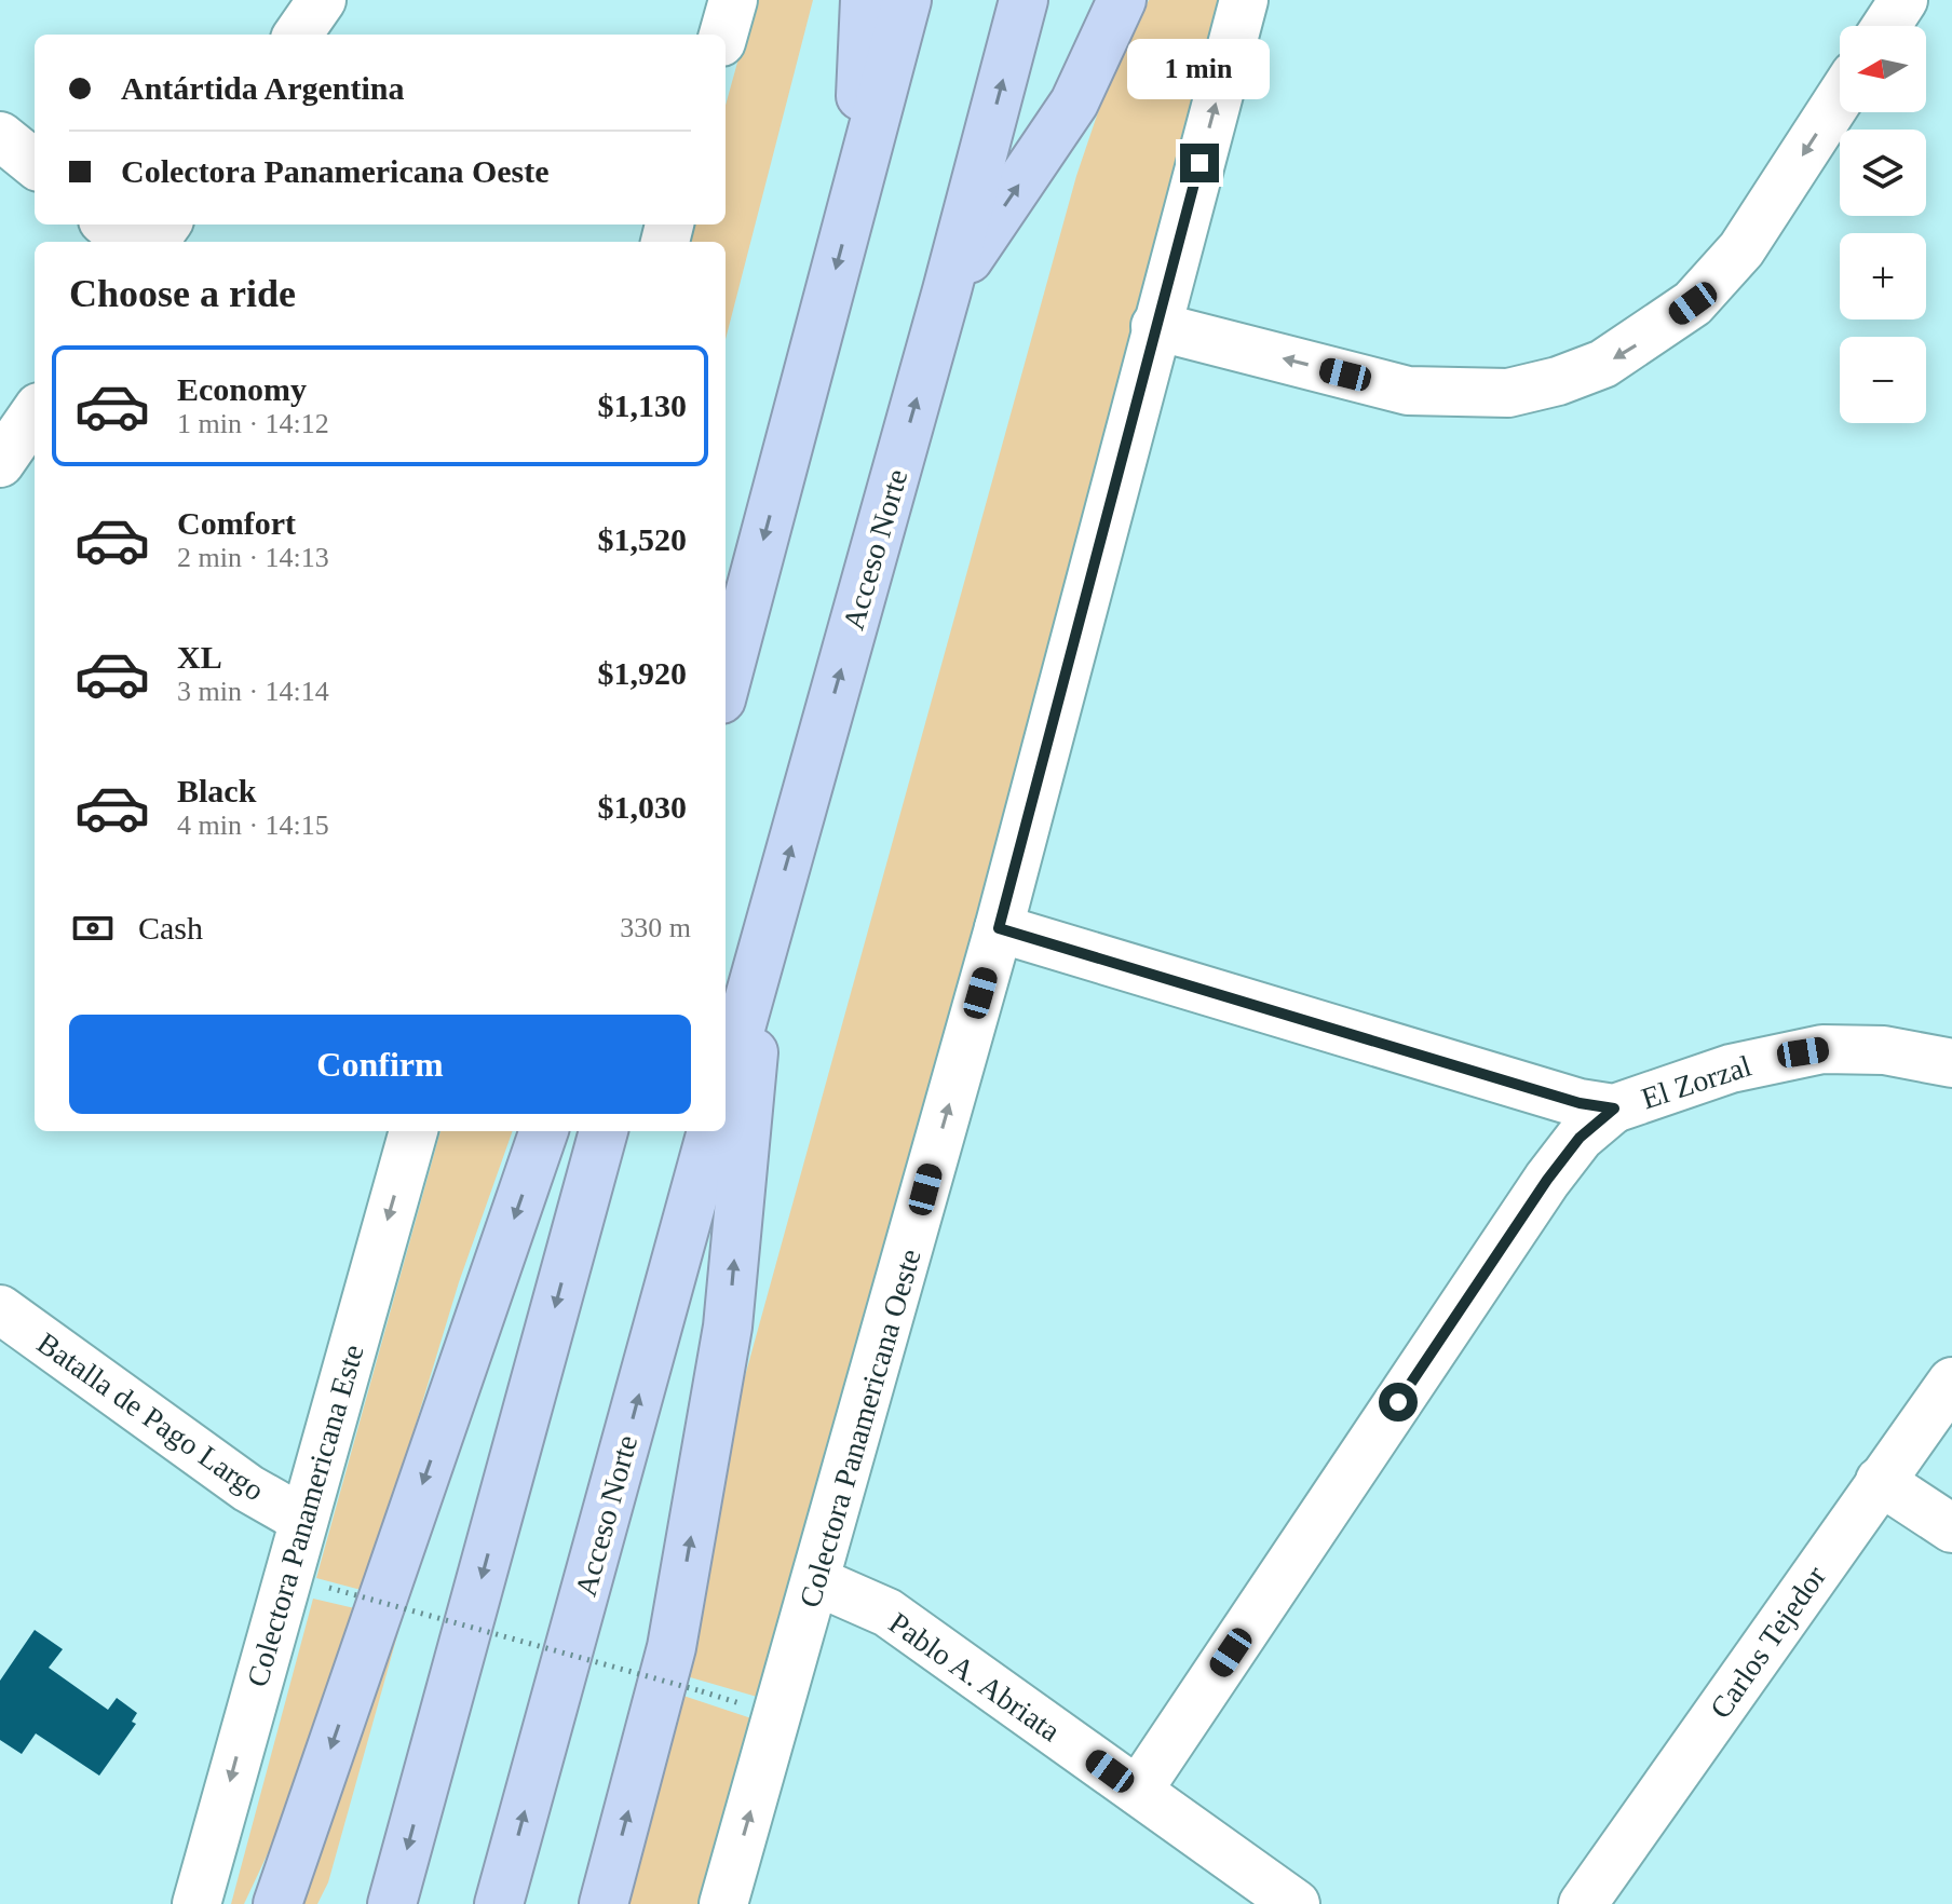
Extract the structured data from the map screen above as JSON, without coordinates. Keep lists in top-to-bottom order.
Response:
{
  "streets": {
    "highway": ["Acceso Norte"],
    "street": [
      "El Zorzal",
      "Batalla de Pago Largo",
      "Colectora Panamericana Oeste",
      "Colectora Panamericana Este",
      "Carlos Tejedor",
      "Pablo A. Abriata"
    ]
  },
  "crossings": [
    ["El Zorzal", "Colectora Panamericana Oeste"],
    ["Batalla de Pago Largo", "Colectora Panamericana Este"],
    ["Colectora Panamericana Oeste", "Pablo A. Abriata"]
  ],
  "one_way": ["Colectora Panamericana Oeste", "Colectora Panamericana Este"],
  "north": "left",
  "page": {
    "map_buttons": ["+", "−"],
    "banner": ["Antártida Argentina", "Colectora Panamericana Oeste"],
    "bubble": "1 min",
    "heading": "Choose a ride",
    "list": [
      {
        "name": "Economy",
        "note": "1 min · 14:12",
        "value": "$1,130"
      },
      {
        "name": "Comfort",
        "note": "2 min · 14:13",
        "value": "$1,520"
      },
      {
        "name": "XL",
        "note": "3 min · 14:14",
        "value": "$1,920"
      },
      {
        "name": "Black",
        "note": "4 min · 14:15",
        "value": "$1,030"
      }
    ],
    "pay": ["Cash", "330 m"],
    "buttons": "Confirm"
  }
}
